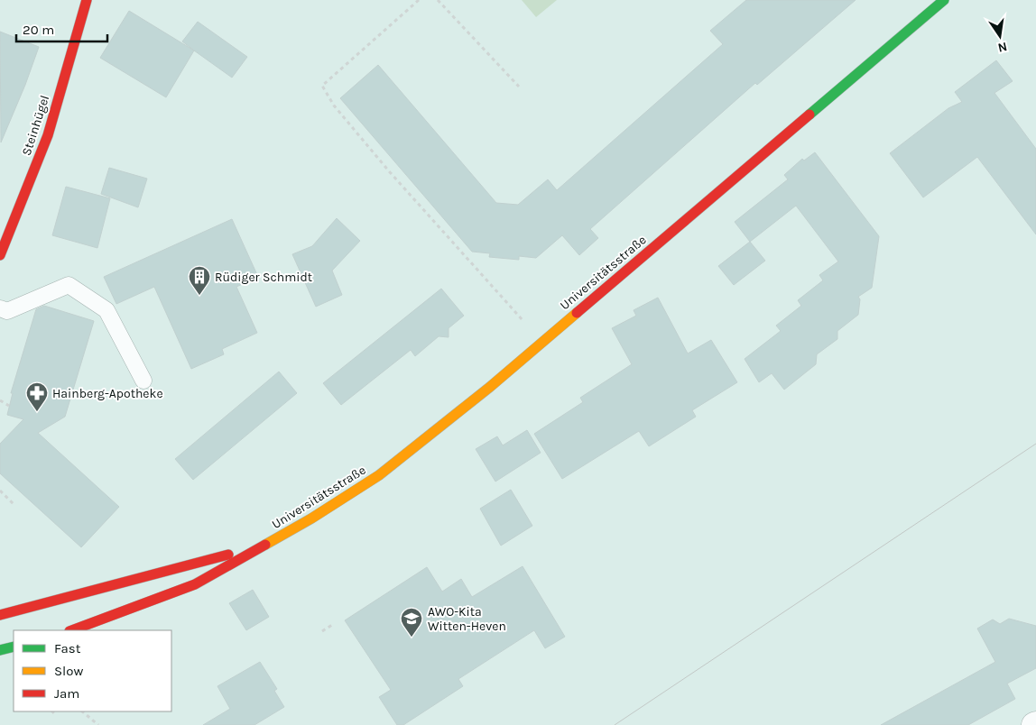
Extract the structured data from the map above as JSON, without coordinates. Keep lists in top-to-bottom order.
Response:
{
  "streets": {
    "street": ["Steinhügel", "Universitätsstraße"]
  },
  "places": {
    "building": ["Rüdiger Schmidt"],
    "pharmacy": ["Hainberg-Apotheke"],
    "school or university": ["AWO-Kita Witten-Heven"]
  },
  "legend": ["Fast", "Slow", "Jam"],
  "scale_bar": "20 m",
  "north": "bottom"
}
